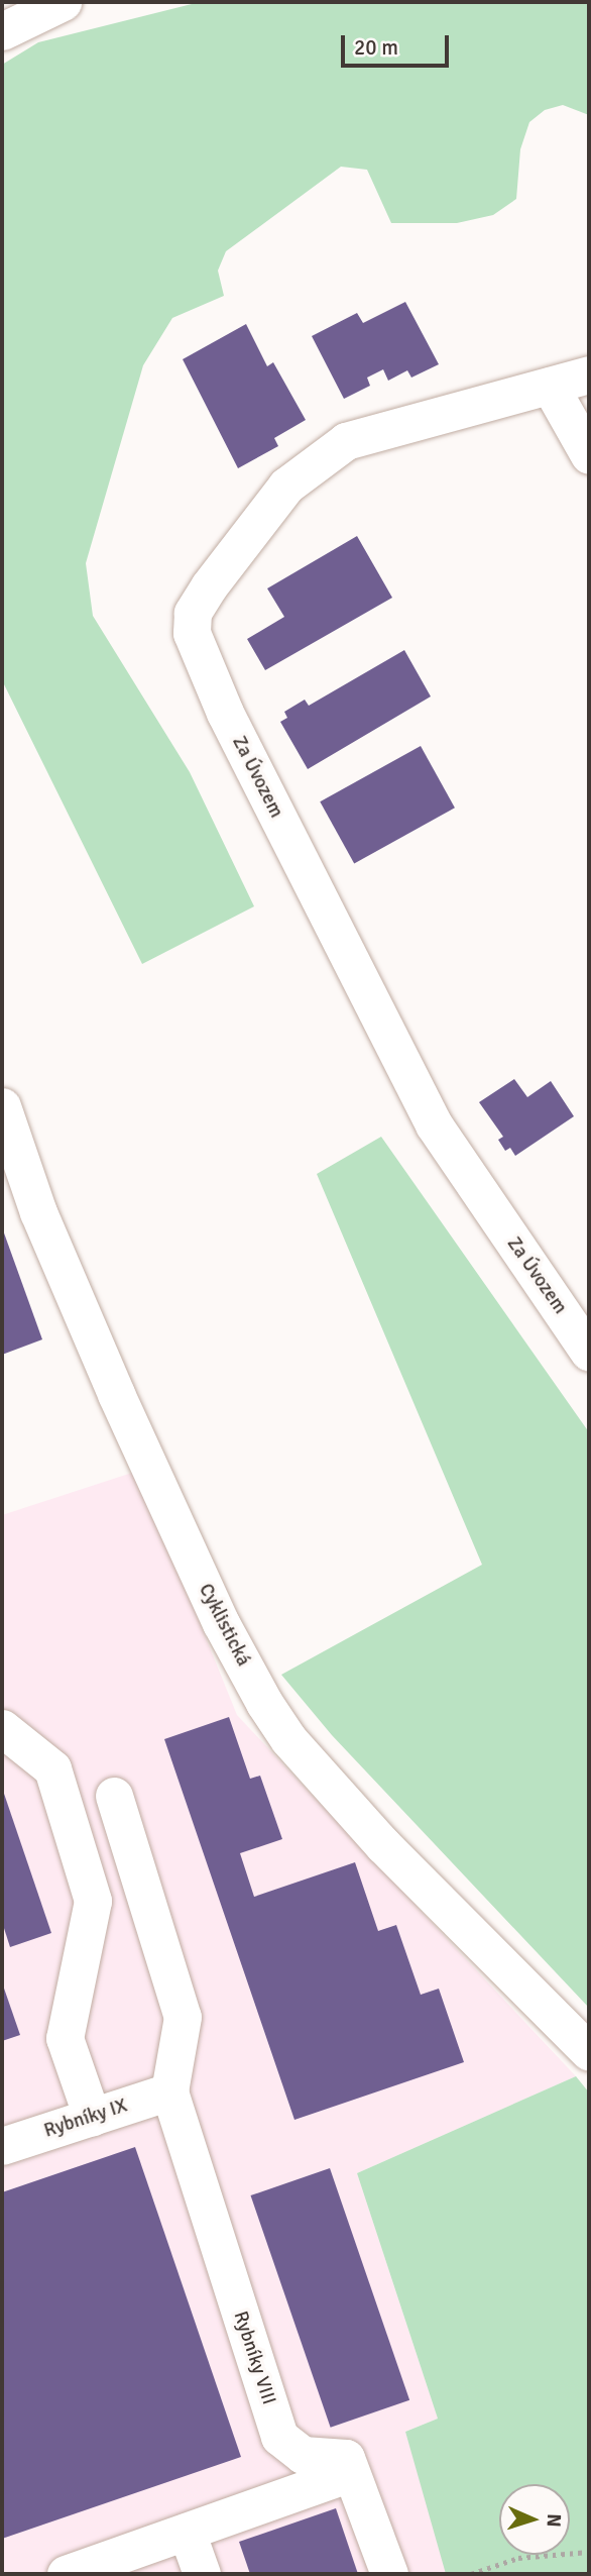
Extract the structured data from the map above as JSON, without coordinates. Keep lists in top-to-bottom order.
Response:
{
  "streets": {
    "street": [
      "Za Úvozem",
      "Cyklistická",
      "Rybníky IX",
      "Rybníky VIII"
    ]
  },
  "crossings": [
    ["Rybníky IX", "Rybníky VIII"]
  ],
  "scale_bar": "20 m",
  "north": "right"
}
